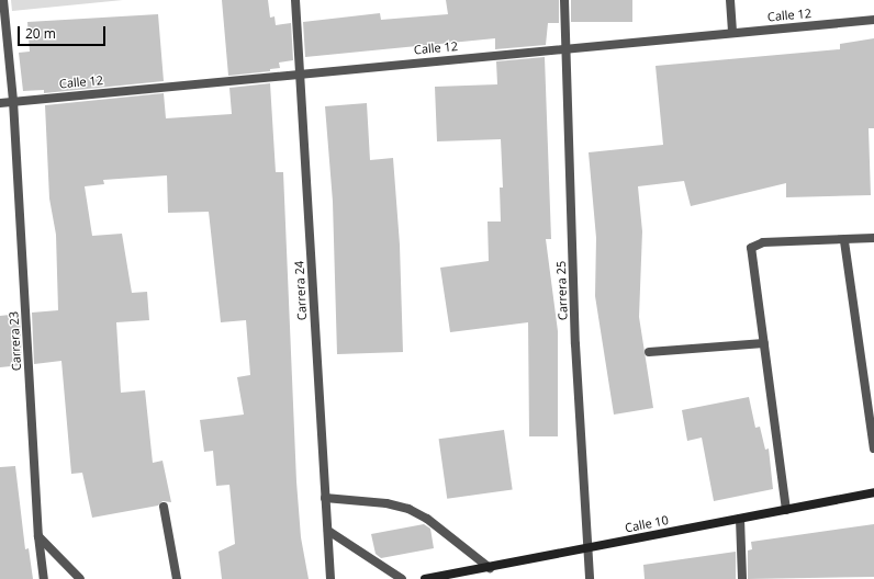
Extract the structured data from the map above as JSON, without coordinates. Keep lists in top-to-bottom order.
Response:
{
  "streets": {
    "main road": ["Calle 10"],
    "street": [
      "Calle 12",
      "Carrera 24",
      "Carrera 25",
      "Carrera 23"
    ]
  },
  "crossings": [
    ["Calle 12", "Carrera 24"],
    ["Calle 12", "Carrera 25"],
    ["Calle 12", "Carrera 23"],
    ["Carrera 25", "Calle 10"]
  ],
  "scale_bar": "20 m"
}
